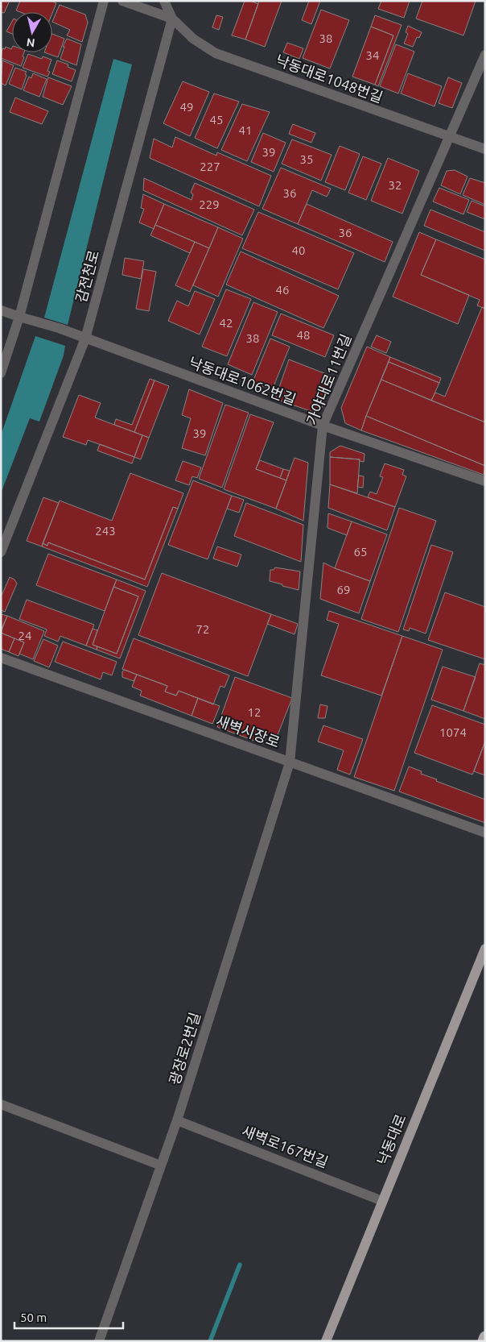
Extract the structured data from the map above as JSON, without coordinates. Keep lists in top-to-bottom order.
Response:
{
  "streets": {
    "main road": ["낙동대로"],
    "street": [
      "낙동대로1048번길",
      "감전천로",
      "가야대로11번길",
      "낙동대로1062번길",
      "새벽시장로",
      "광장로2번길",
      "새벽로167번길"
    ]
  },
  "crossings": [
    ["낙동대로1048번길", "감전천로"],
    ["낙동대로1048번길", "가야대로11번길"],
    ["감전천로", "낙동대로1062번길"],
    ["가야대로11번길", "낙동대로1062번길"],
    ["가야대로11번길", "새벽시장로"],
    ["가야대로11번길", "광장로2번길"],
    ["새벽시장로", "광장로2번길"],
    ["광장로2번길", "새벽로167번길"],
    ["낙동대로", "새벽로167번길"]
  ],
  "house_numbers": [
    "38",
    "34",
    "49",
    "45",
    "41",
    "39",
    "35",
    "227",
    "32",
    "36",
    "229",
    "36",
    "40",
    "46",
    "42",
    "48",
    "38",
    "39",
    "243",
    "65",
    "69",
    "72",
    "24",
    "12",
    "1074"
  ],
  "scale_bar": "50 m",
  "north": "bottom"
}
